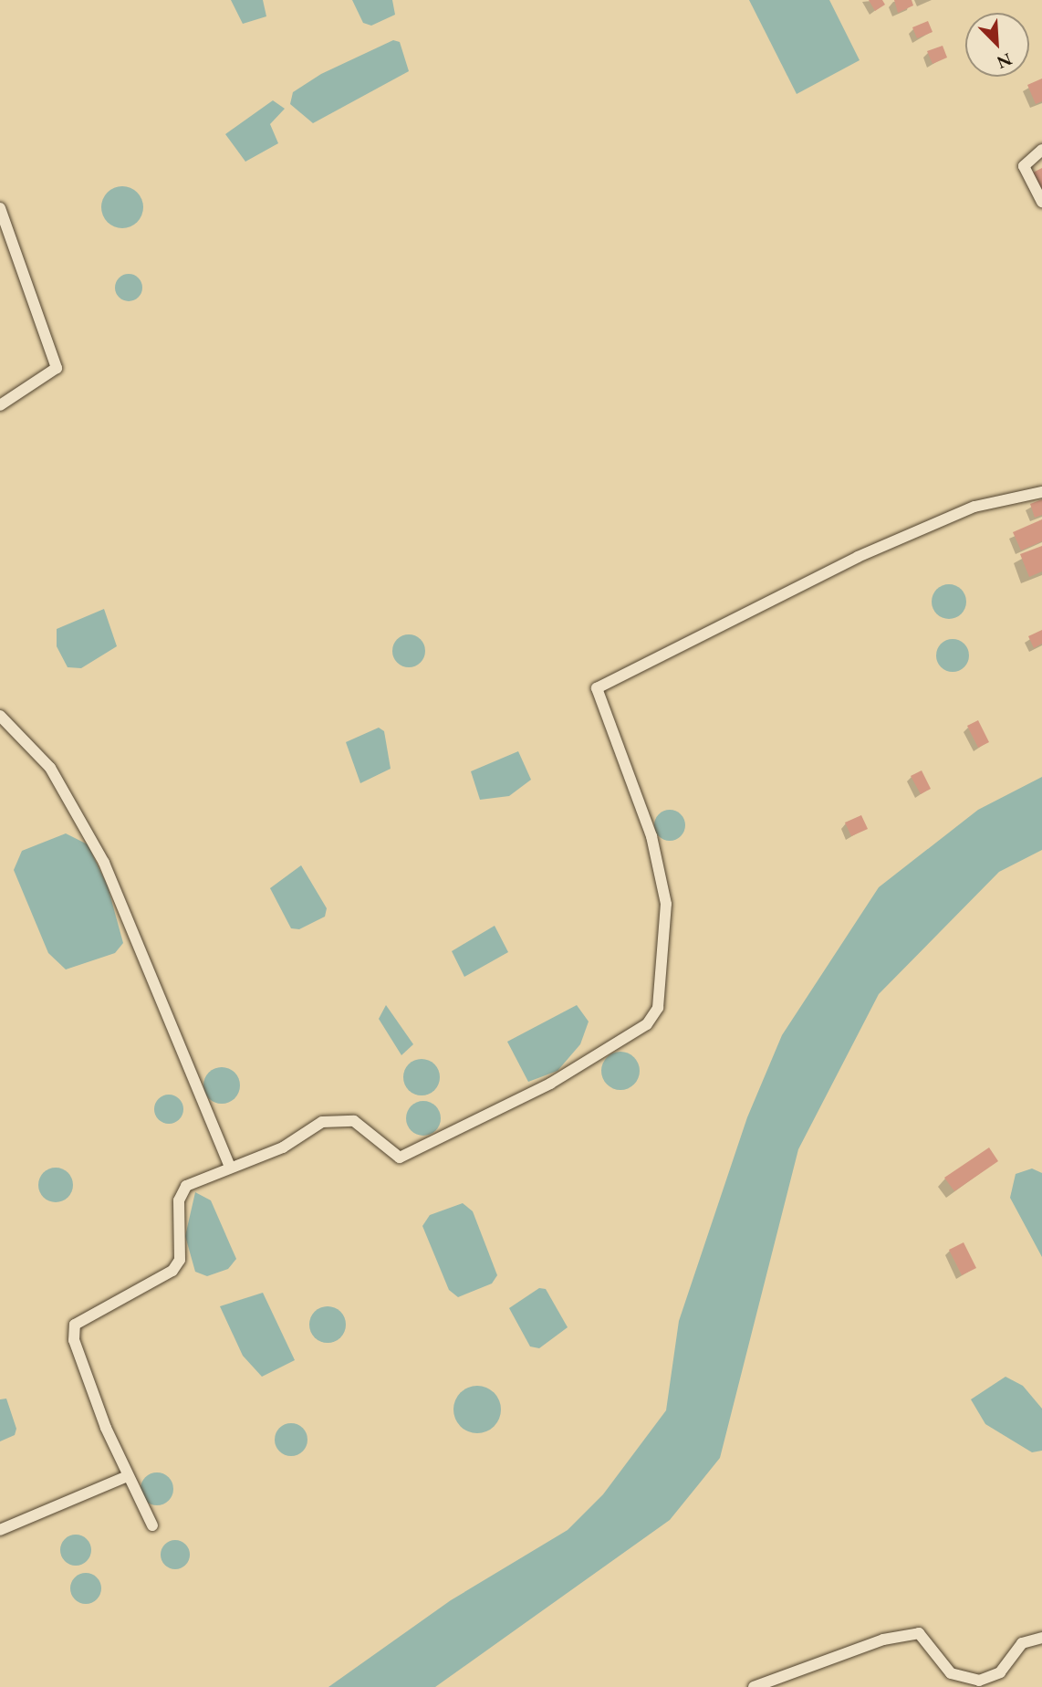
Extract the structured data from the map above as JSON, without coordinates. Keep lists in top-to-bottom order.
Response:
{
  "north": "bottom right"
}
